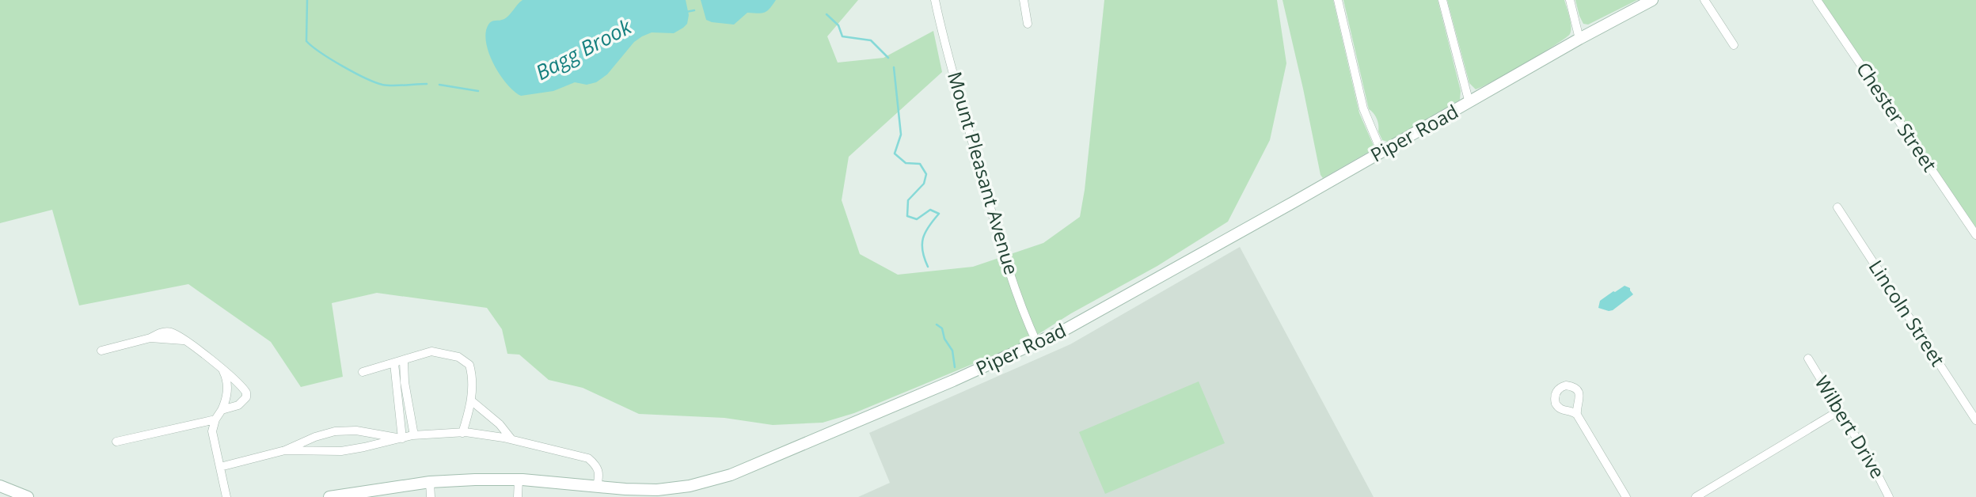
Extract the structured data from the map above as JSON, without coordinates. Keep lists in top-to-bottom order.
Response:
{
  "streets": {
    "main road": ["Piper Road"],
    "street": [
      "Chester Street",
      "Mount Pleasant Avenue",
      "Lincoln Street",
      "Wilbert Drive"
    ]
  },
  "crossings": [
    ["Piper Road", "Mount Pleasant Avenue"]
  ],
  "water": ["Bagg Brook"]
}
